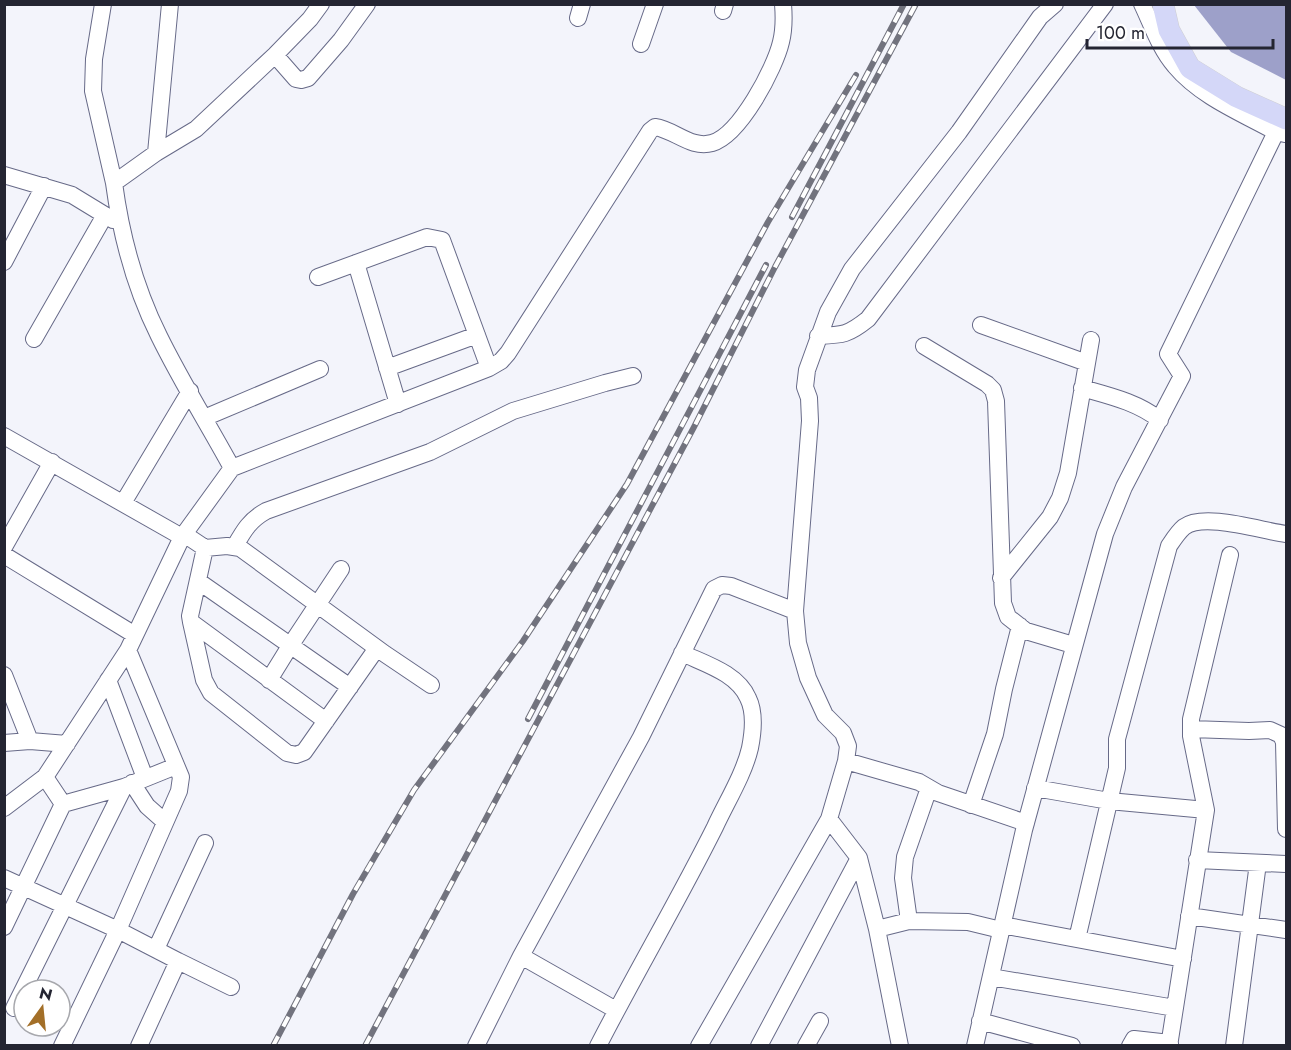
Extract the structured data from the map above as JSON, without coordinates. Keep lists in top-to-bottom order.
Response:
{
  "scale_bar": "100 m",
  "north": "top"
}
